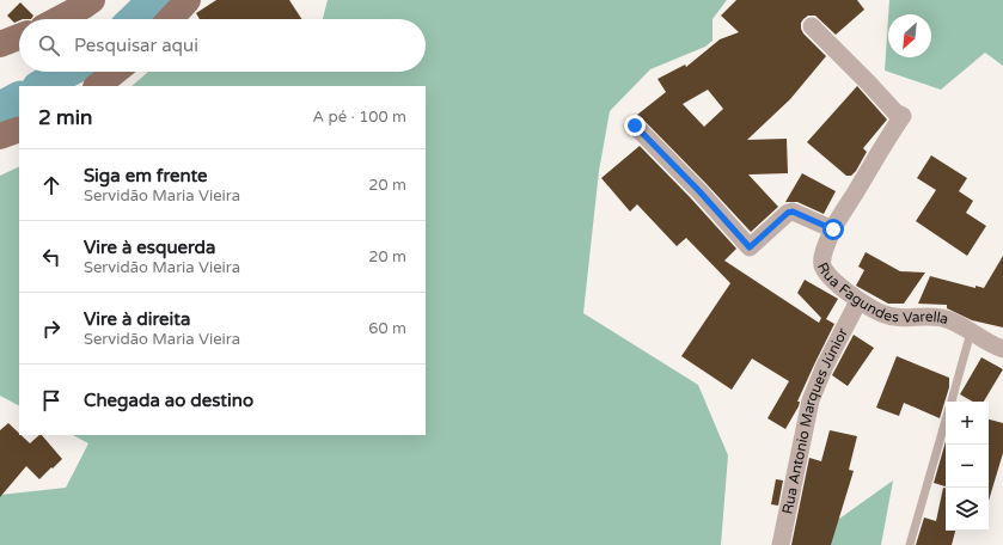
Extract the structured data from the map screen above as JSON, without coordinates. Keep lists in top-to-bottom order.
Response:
{
  "streets": {
    "street": ["Rua Fagundes Varella", "Rua Antonio Marques Júnior"]
  },
  "crossings": [
    ["Rua Fagundes Varella", "Rua Antonio Marques Júnior"]
  ],
  "north": "bottom left",
  "page": {
    "search": "Pesquisar aqui",
    "heading": ["2 min", "A pé · 100 m"],
    "list": [
      ["Siga em frente", "Servidão Maria Vieira", "20 m"],
      ["Vire à esquerda", "Servidão Maria Vieira", "20 m"],
      ["Vire à direita", "Servidão Maria Vieira", "60 m"],
      "Chegada ao destino"
    ],
    "map_buttons": ["+", "−"]
  }
}
